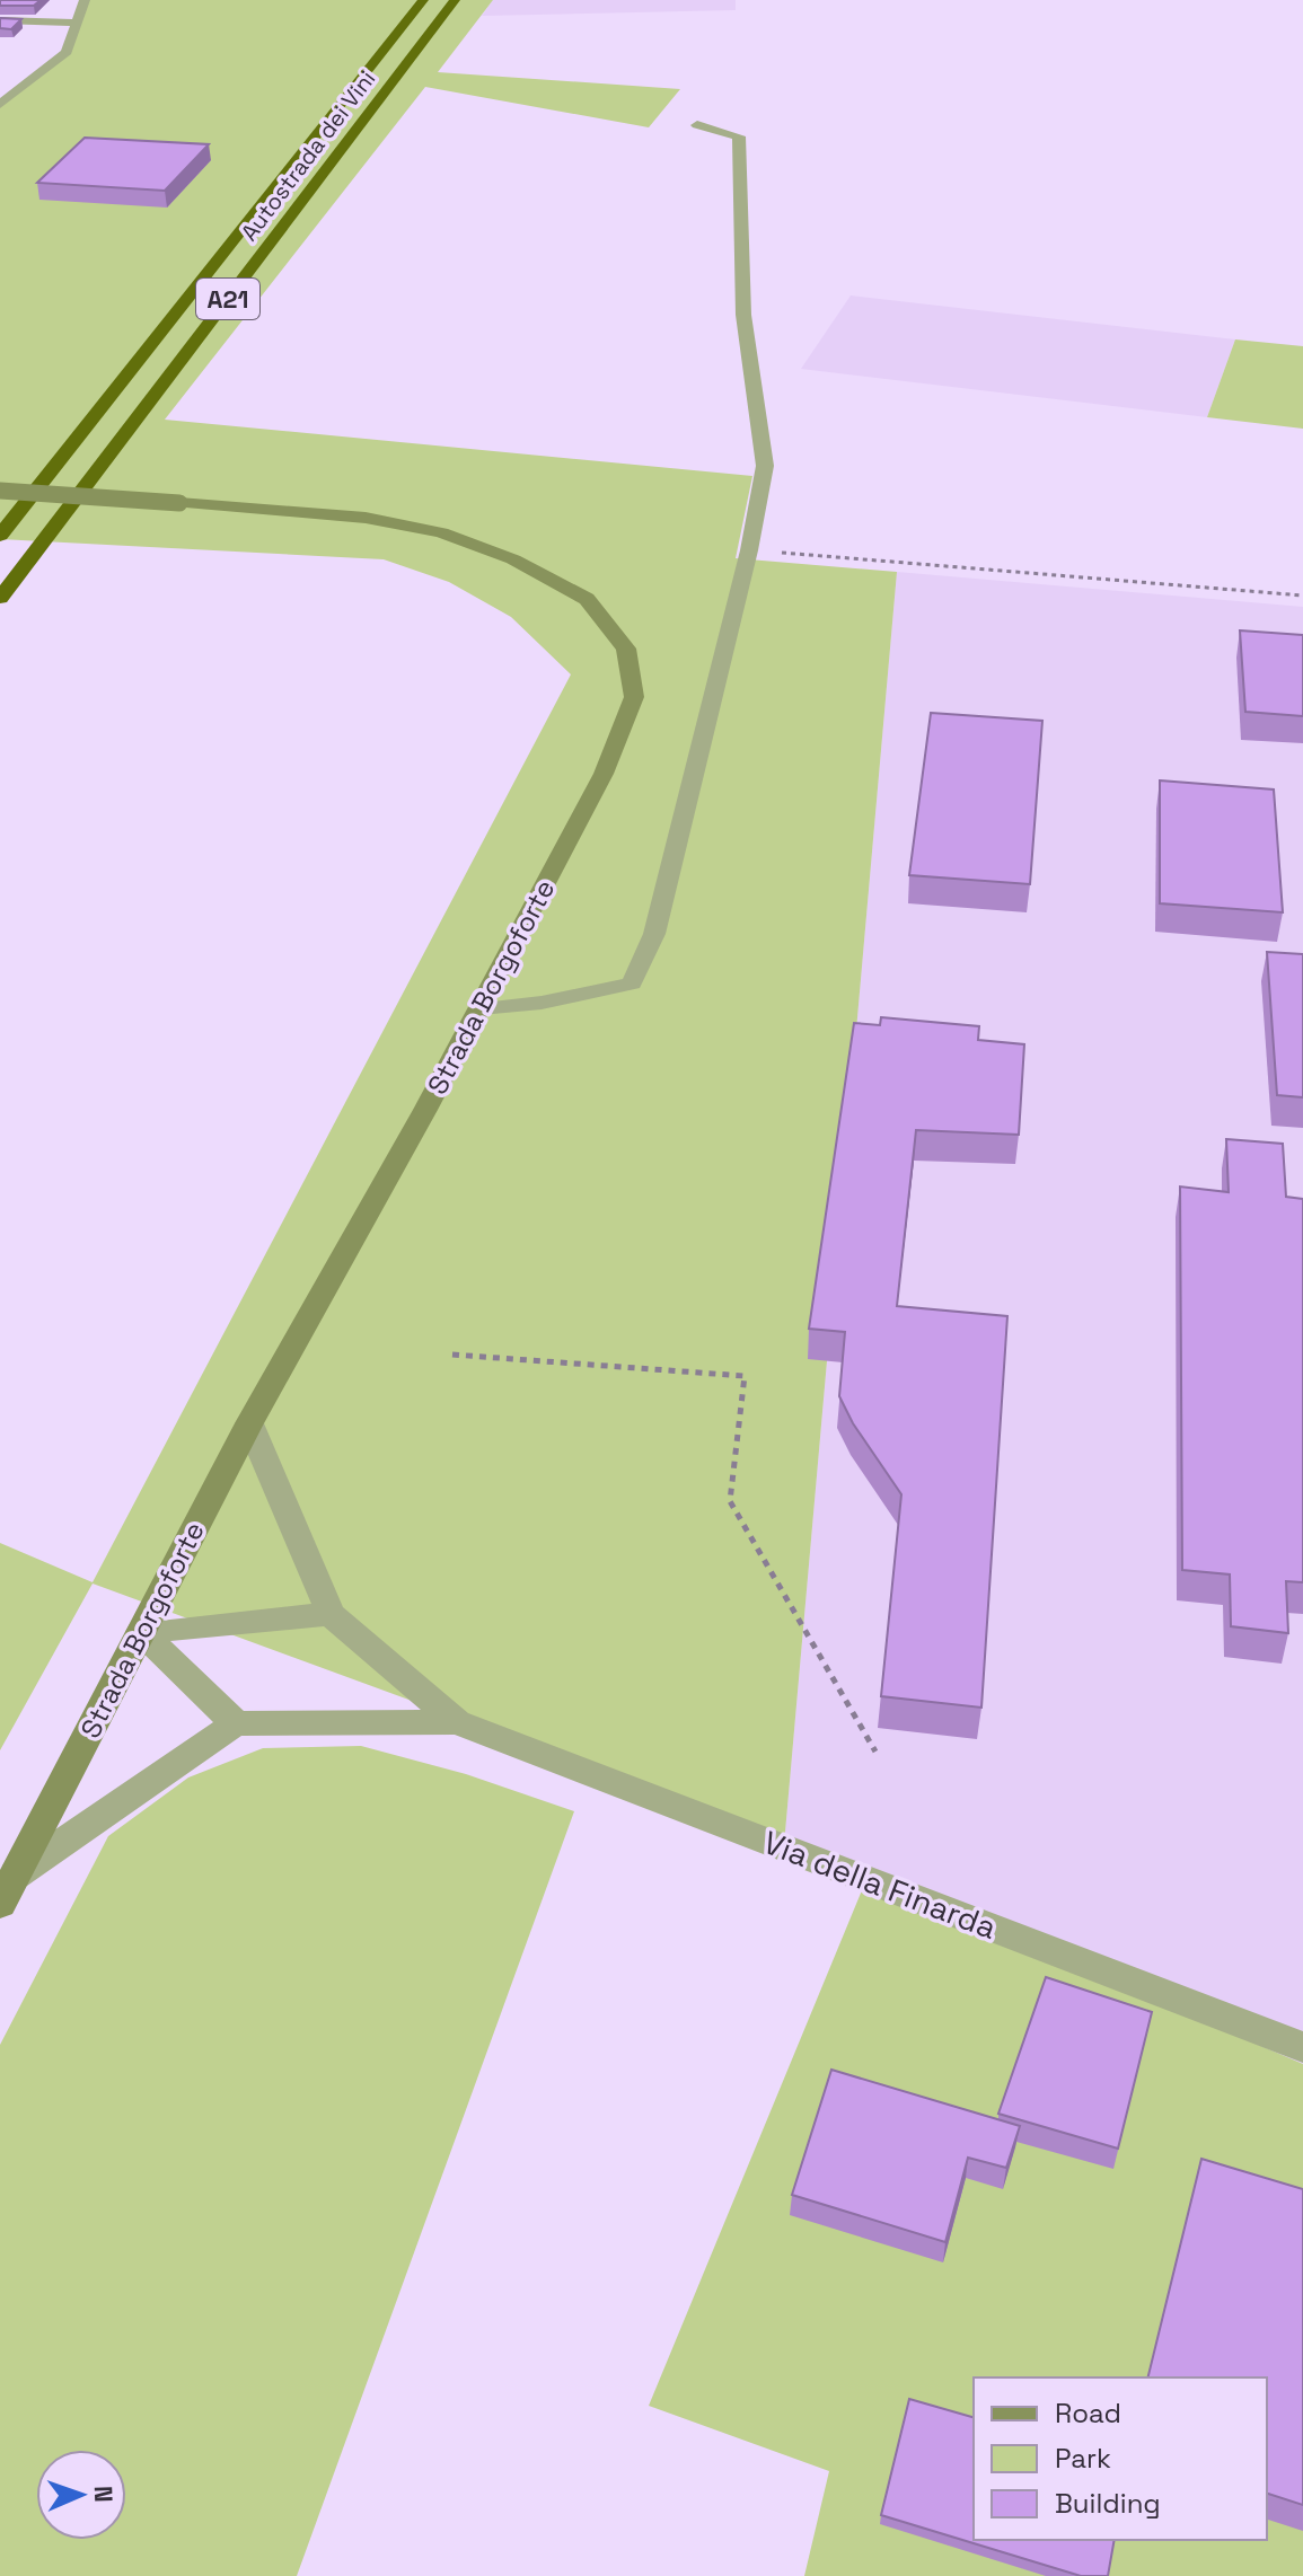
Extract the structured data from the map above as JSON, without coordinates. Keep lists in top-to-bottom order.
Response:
{
  "streets": {
    "highway": ["Autostrada dei Vini", "A21"],
    "main road": ["Strada Borgoforte"],
    "street": ["Via della Finarda"]
  },
  "legend": ["Road", "Park", "Building"],
  "north": "right"
}
